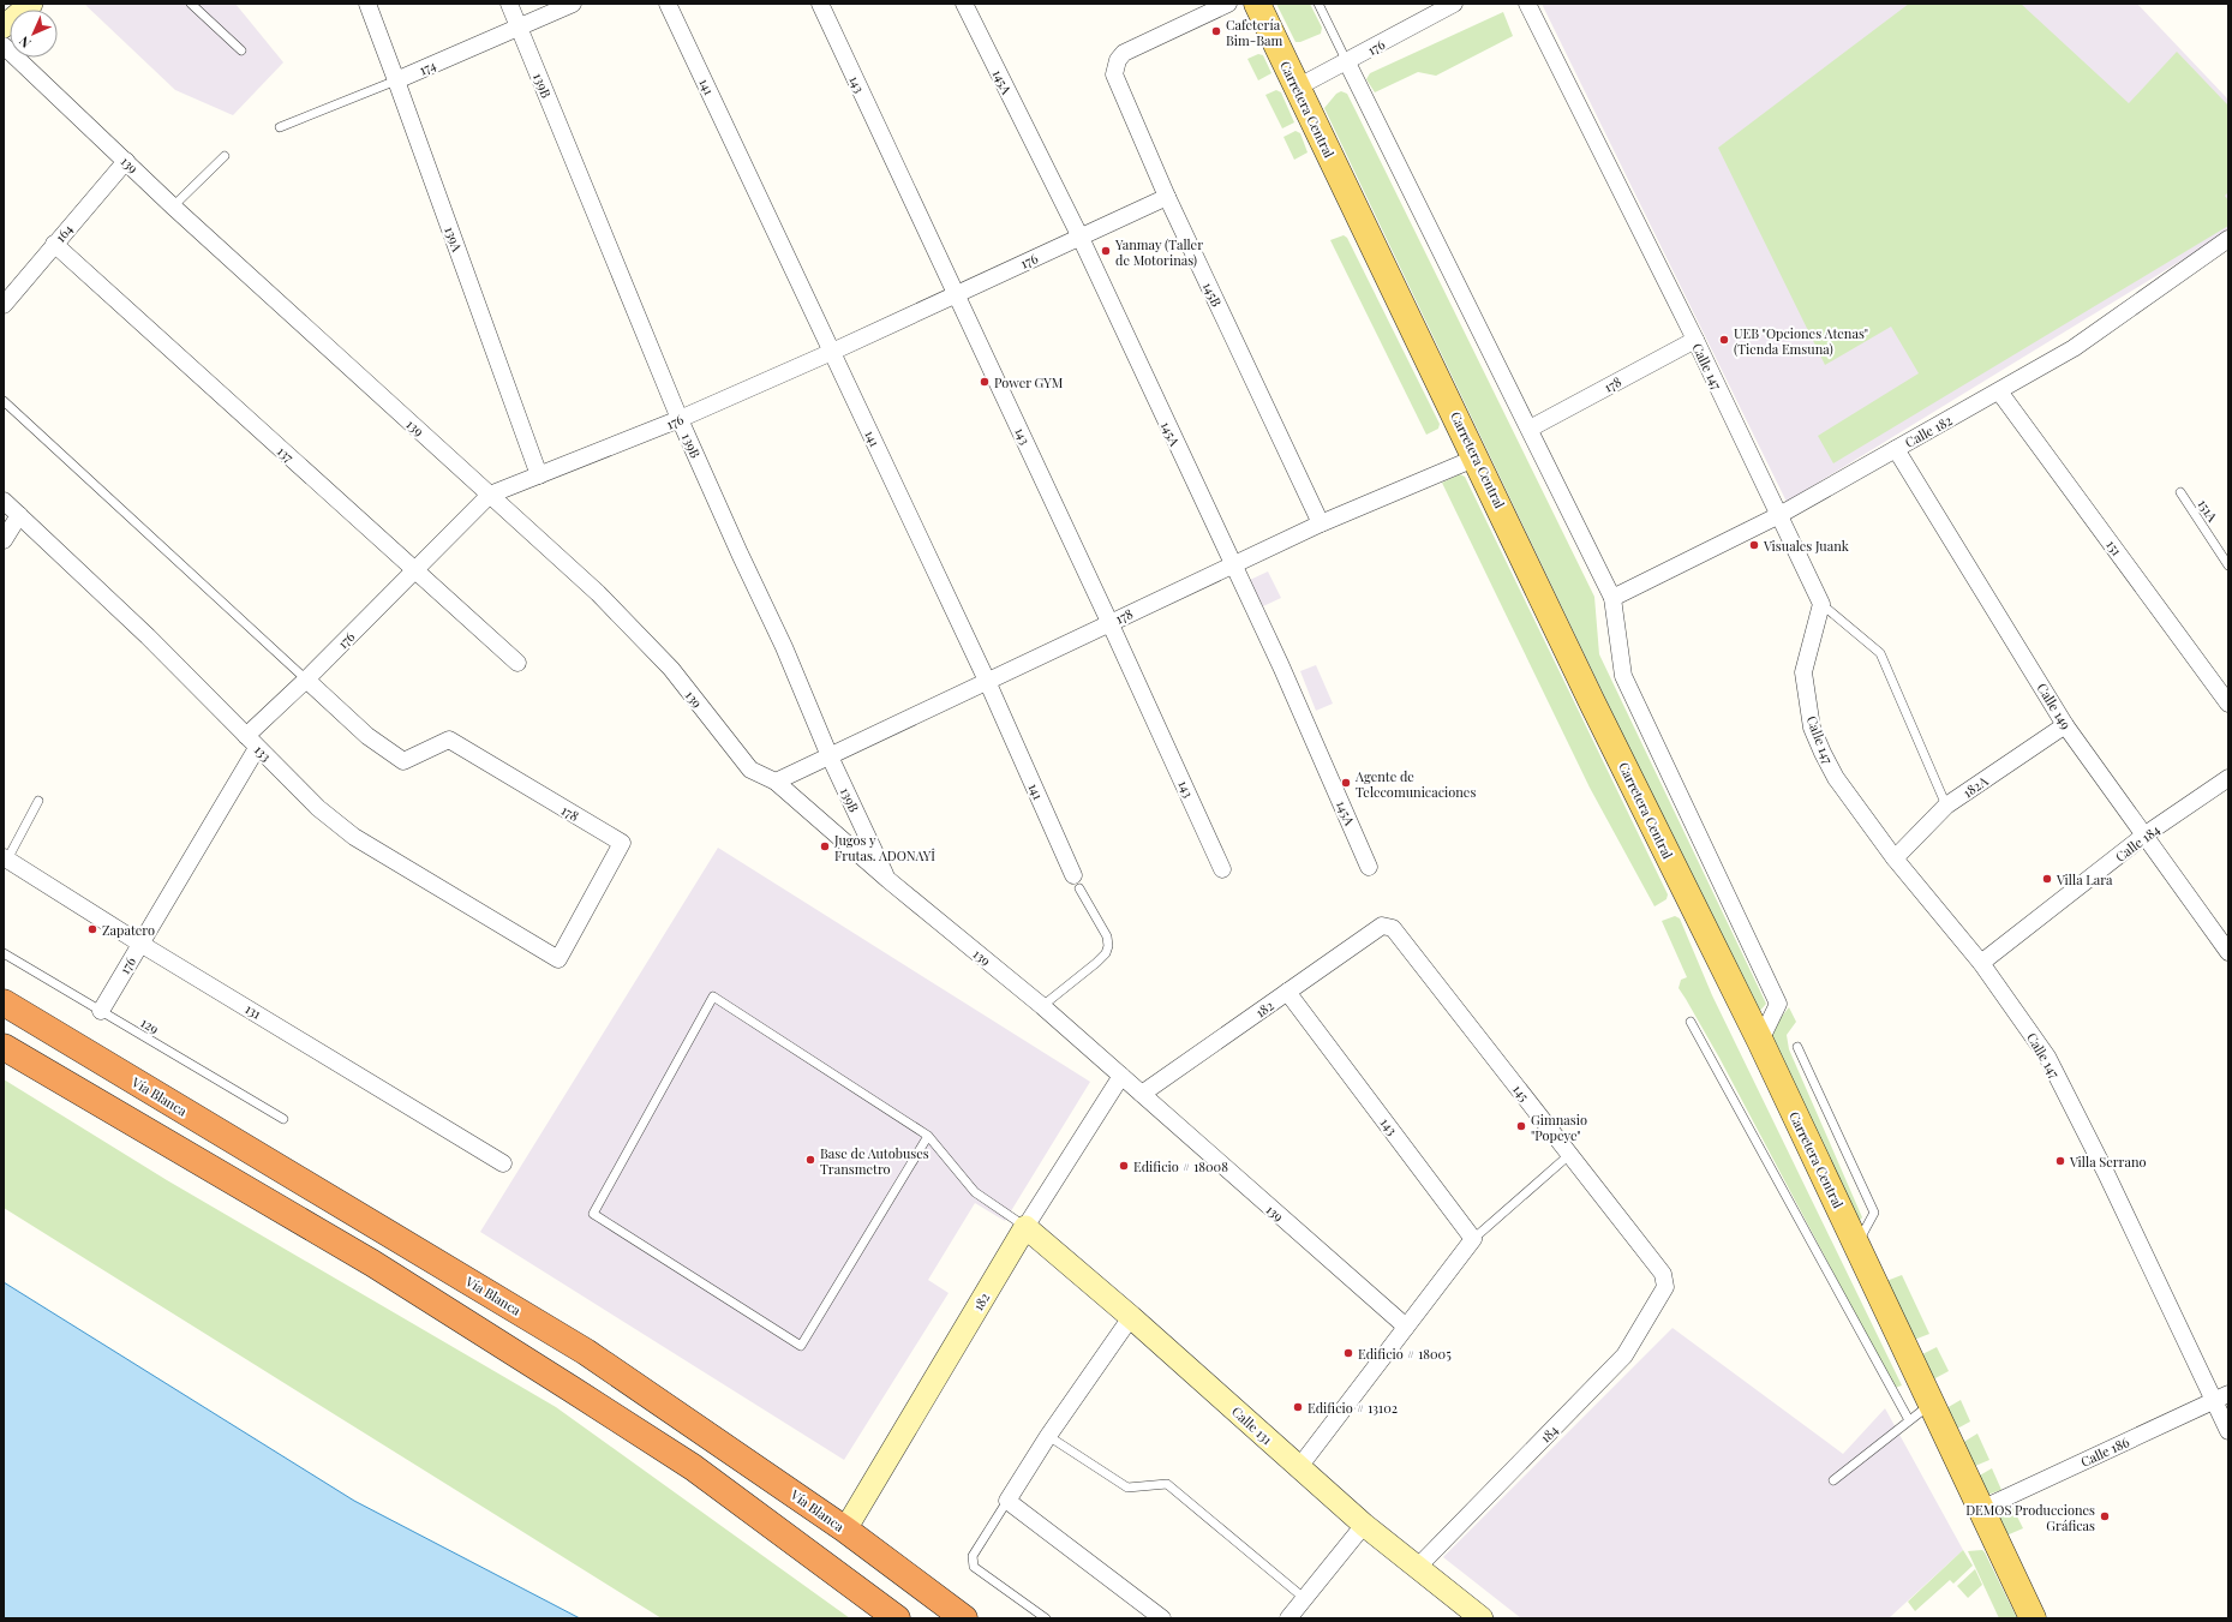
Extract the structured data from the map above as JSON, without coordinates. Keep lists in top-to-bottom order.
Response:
{
  "streets": {
    "highway": ["Vía Blanca"],
    "main road": ["Carretera Central"],
    "street": [
      "176",
      "174",
      "145A",
      "143",
      "139B",
      "141",
      "139",
      "164",
      "139A",
      "145B",
      "Calle 147",
      "178",
      "Calle 182",
      "137",
      "151",
      "Calle 149",
      "133",
      "182А",
      "Calle 184",
      "182",
      "131",
      "145",
      "Calle 131",
      "184",
      "Calle 186"
    ],
    "lane": ["151A", "129"]
  },
  "crossings": [
    ["176", "145A"],
    ["176", "143"],
    ["176", "139B"],
    ["176", "141"],
    ["176", "Carretera Central"],
    ["176", "139"],
    ["176", "139A"],
    ["176", "145B"],
    ["176", "178"],
    ["176", "137"],
    ["176", "133"],
    ["176", "131"],
    ["176", "129"],
    ["174", "139B"],
    ["174", "139A"],
    ["145A", "178"],
    ["143", "178"],
    ["143", "182"],
    ["139B", "139"],
    ["139B", "178"],
    ["141", "178"],
    ["Carretera Central", "178"],
    ["Carretera Central", "Calle 186"],
    ["139", "164"],
    ["139", "178"],
    ["139", "182"],
    ["164", "137"],
    ["145B", "178"],
    ["Calle 147", "178"],
    ["Calle 147", "Calle 182"],
    ["Calle 147", "182А"],
    ["Calle 147", "Calle 184"],
    ["Calle 147", "Calle 186"],
    ["178", "133"],
    ["Calle 182", "151"],
    ["Calle 182", "Calle 149"],
    ["Calle 149", "182А"],
    ["Calle 149", "Calle 184"],
    ["182", "145"],
    ["182", "Vía Blanca"],
    ["182", "Calle 131"],
    ["145", "184"],
    ["Calle 131", "184"]
  ],
  "places": [
    "Cafetería Bim-Bam",
    "Yanmay (Taller de Motorinas)",
    "UEB \"Opciones Atenas\" (Tienda Emsuna)",
    "Power GYM",
    "Visuales Juank",
    "Agente de Telecomunicaciones",
    "Jugos y Frutas. ADONAYÎ",
    "Villa Lara",
    "Zapatero",
    "Gimnasio \"Popeye\"",
    "Base de Autobuses Transmetro",
    "Villa Serrano",
    "Edificio # 18008",
    "Edificio # 18005",
    "Edificio # 13102",
    "DEMOS Producciones Gráficas"
  ],
  "north": "bottom left"
}
